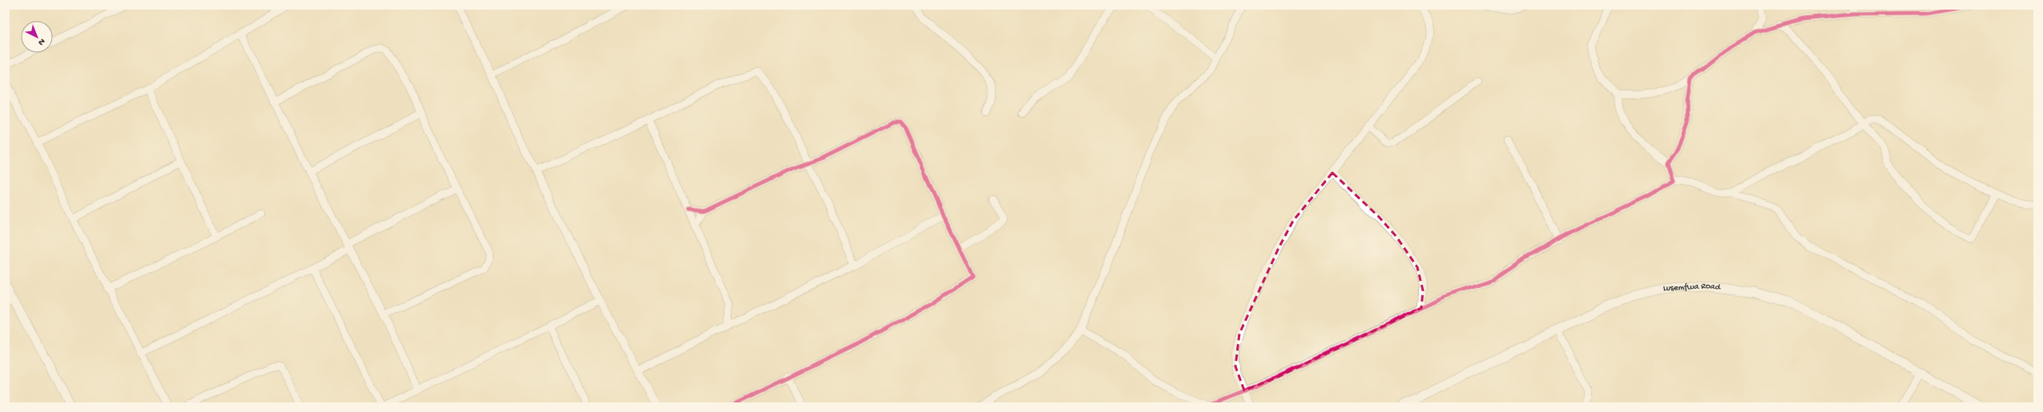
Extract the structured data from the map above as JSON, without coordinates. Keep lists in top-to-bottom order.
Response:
{
  "streets": {
    "street": ["Lusemfwa Road"]
  },
  "north": "bottom right"
}
